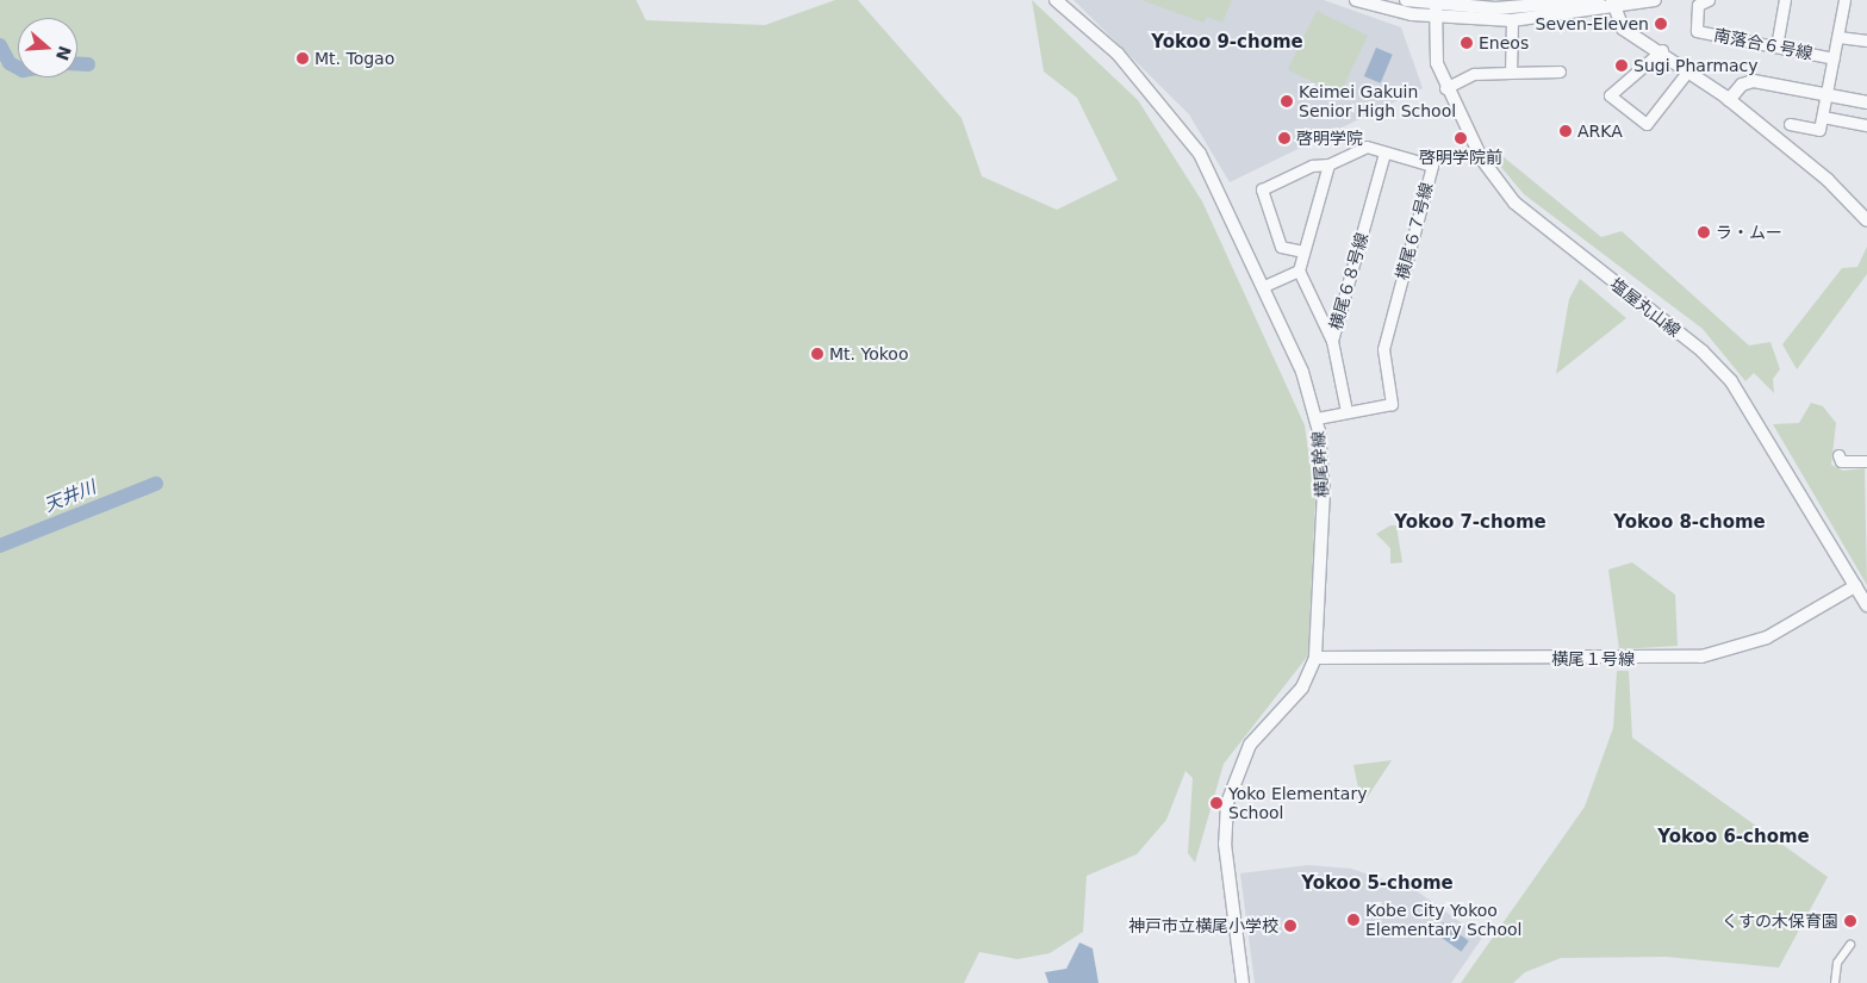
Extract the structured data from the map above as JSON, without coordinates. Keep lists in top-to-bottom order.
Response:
{
  "streets": {
    "street": [
      "南落合６号線",
      "横尾６７号線",
      "横尾６８号線",
      "塩屋丸山線",
      "横尾幹線",
      "横尾１号線"
    ]
  },
  "crossings": [
    ["横尾６７号線", "横尾６８号線"],
    ["横尾６７号線", "横尾幹線"],
    ["塩屋丸山線", "横尾１号線"],
    ["横尾幹線", "横尾１号線"]
  ],
  "districts": [
    "Yokoo 9-chome",
    "Yokoo 7-chome",
    "Yokoo 8-chome",
    "Yokoo 6-chome",
    "Yokoo 5-chome"
  ],
  "water": ["天井川"],
  "places": [
    "Seven-Eleven",
    "Eneos",
    "Mt. Togao",
    "Sugi Pharmacy",
    "Keimei Gakuin Senior High School",
    "ARKA",
    "啓明学院",
    "啓明学院前",
    "ラ・ムー",
    "Mt. Yokoo",
    "Yoko Elementary School",
    "Kobe City Yokoo Elementary School",
    "くすの木保育園",
    "神戸市立横尾小学校"
  ],
  "north": "right"
}
